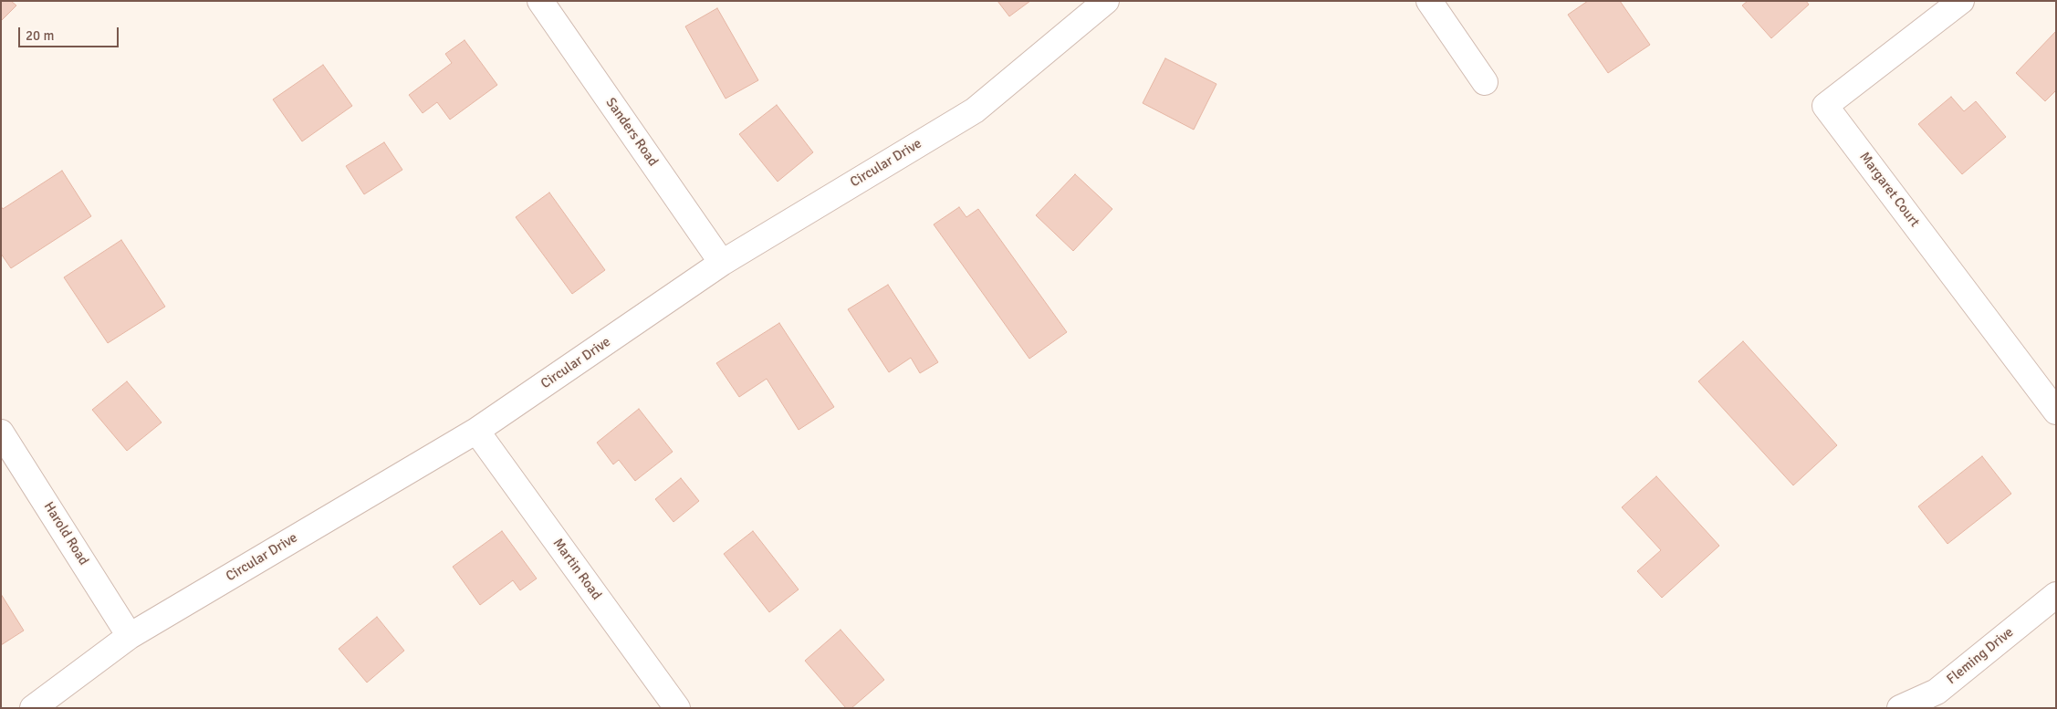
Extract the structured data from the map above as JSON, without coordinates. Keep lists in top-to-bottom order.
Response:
{
  "streets": {
    "street": [
      "Sanders Road",
      "Circular Drive",
      "Margaret Court",
      "Harold Road",
      "Martin Road",
      "Fleming Drive"
    ]
  },
  "crossings": [
    ["Sanders Road", "Circular Drive"],
    ["Circular Drive", "Harold Road"],
    ["Circular Drive", "Martin Road"]
  ],
  "scale_bar": "20 m"
}
